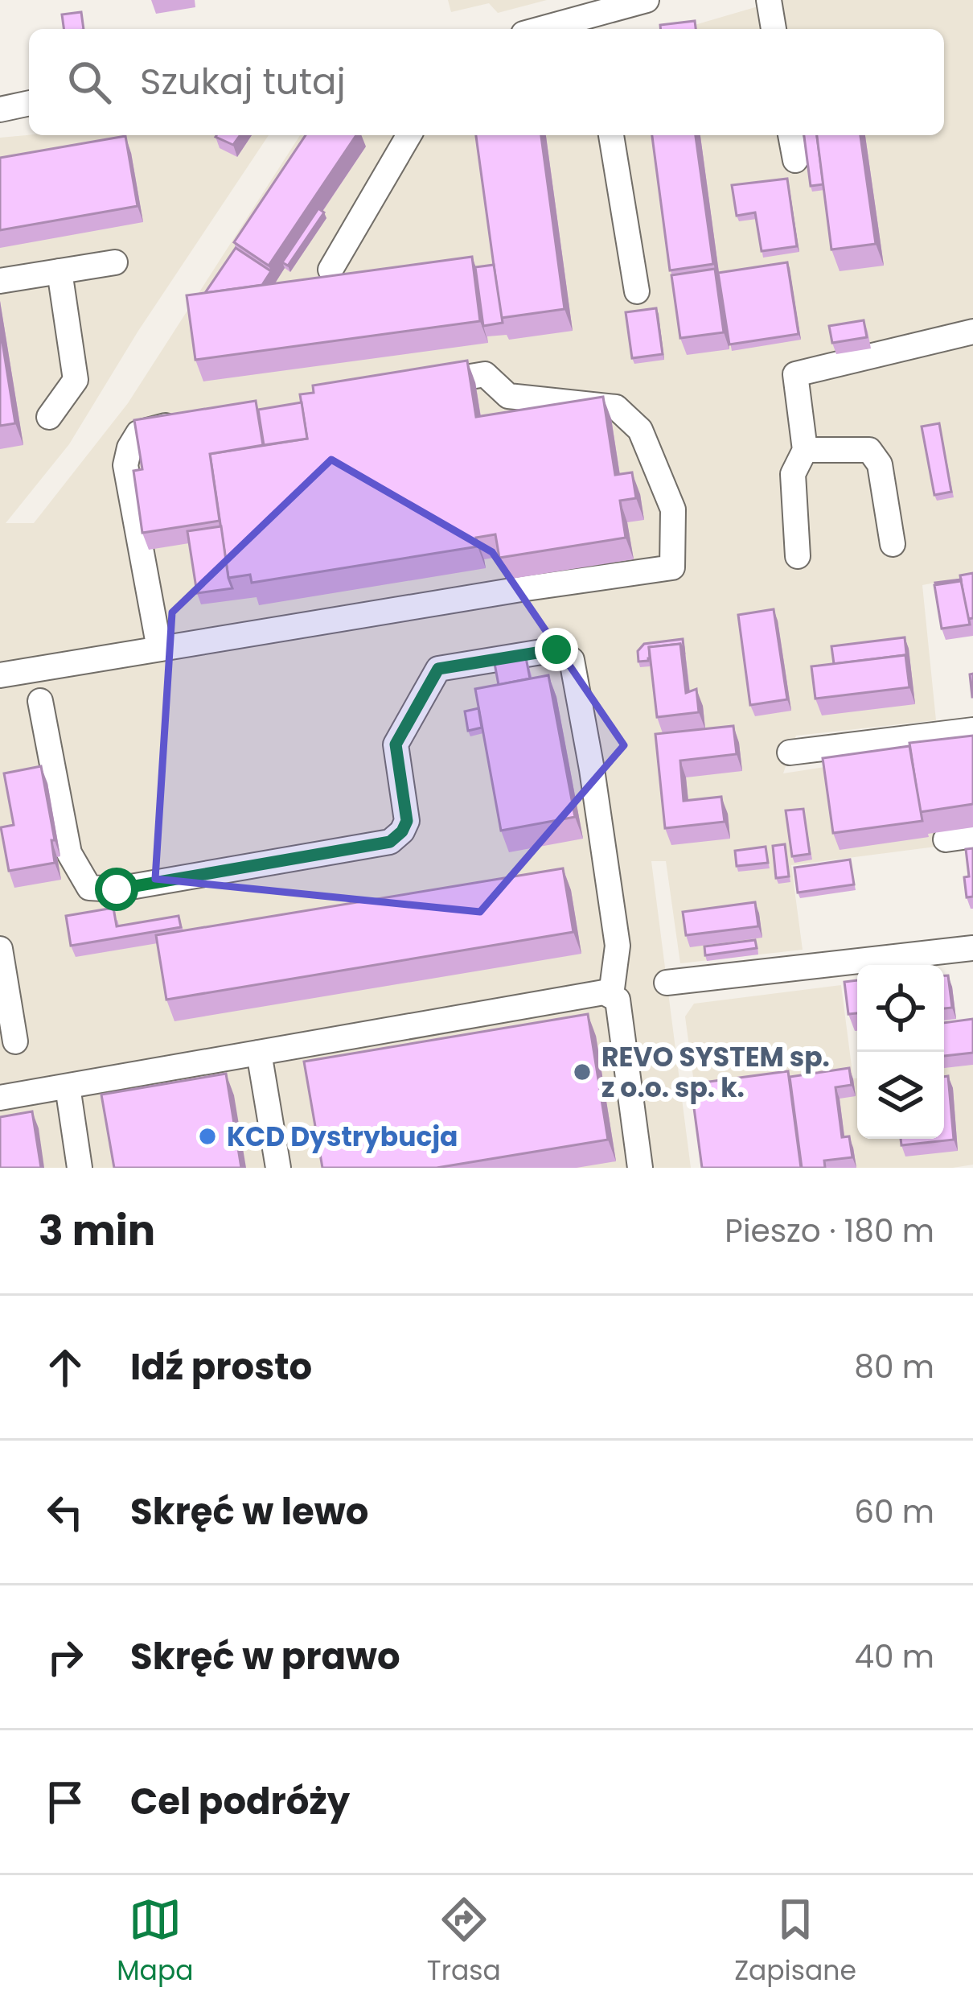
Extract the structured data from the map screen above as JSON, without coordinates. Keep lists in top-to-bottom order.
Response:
{
  "places": ["REVO SYSTEM sp. z o.o. sp. k.", "KCD Dystrybucja"],
  "page": {
    "search": "Szukaj tutaj",
    "heading": ["3 min", "Pieszo · 180 m"],
    "list": [
      ["Idź prosto", "80 m"],
      ["Skręć w lewo", "60 m"],
      ["Skręć w prawo", "40 m"],
      "Cel podróży"
    ],
    "nav": ["Mapa", "Trasa", "Zapisane"]
  }
}
